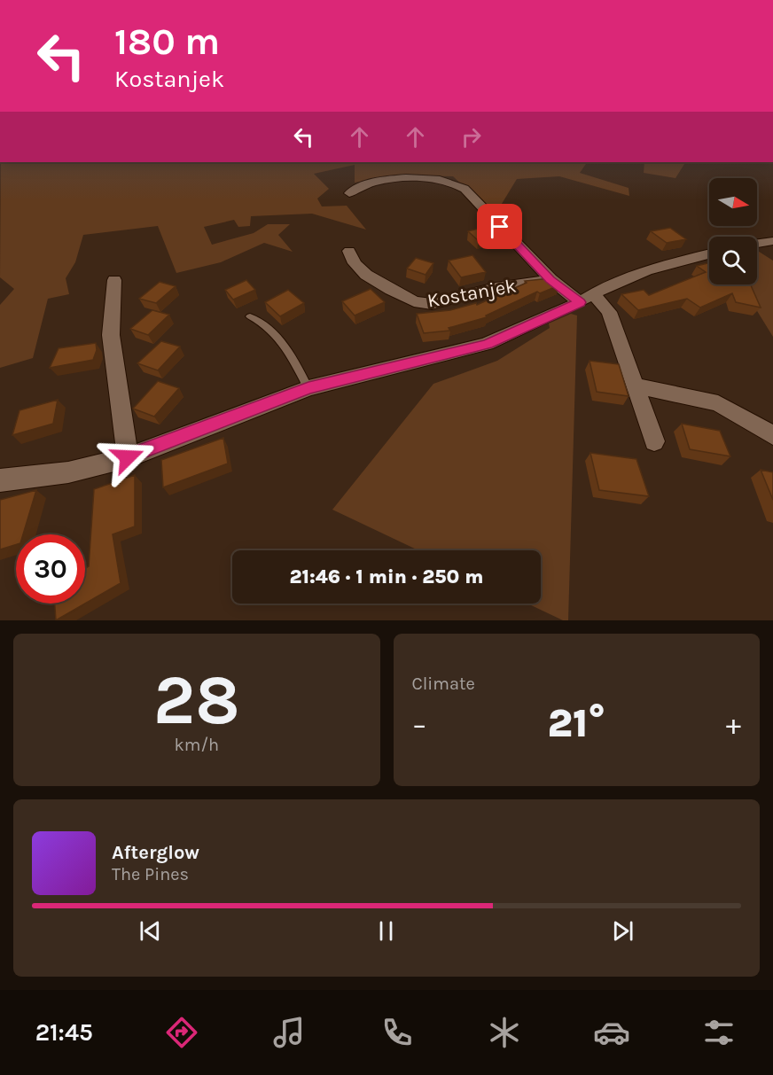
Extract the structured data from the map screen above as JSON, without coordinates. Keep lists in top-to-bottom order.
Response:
{
  "streets": {
    "street": ["Kostanjek"]
  },
  "north": "right",
  "page": {
    "turn": ["180 m", "Kostanjek"],
    "limit": "30",
    "trip": "21:46 · 1 min · 250 m",
    "tile": [
      ["28", "km/h"],
      "Climate"
    ],
    "heat": ["−", "21°", "+"],
    "song": ["Afterglow", "The Pines"],
    "tabs": "21:45"
  }
}
